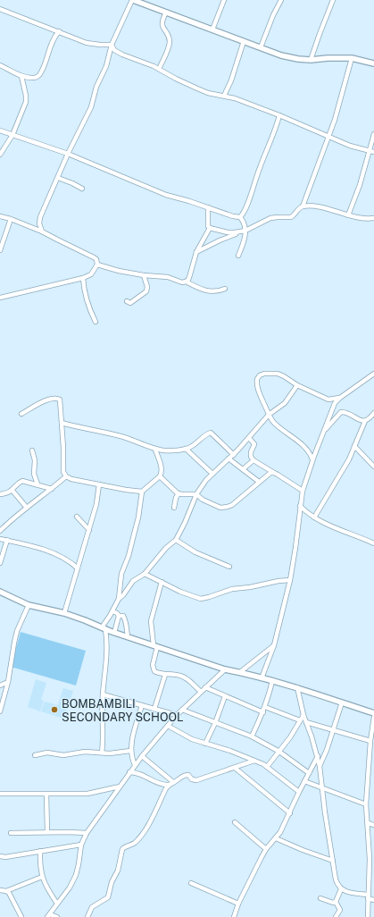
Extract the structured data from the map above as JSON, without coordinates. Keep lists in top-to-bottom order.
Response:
{
  "places": ["BOMBAMBILI SECONDARY SCHOOL"]
}
